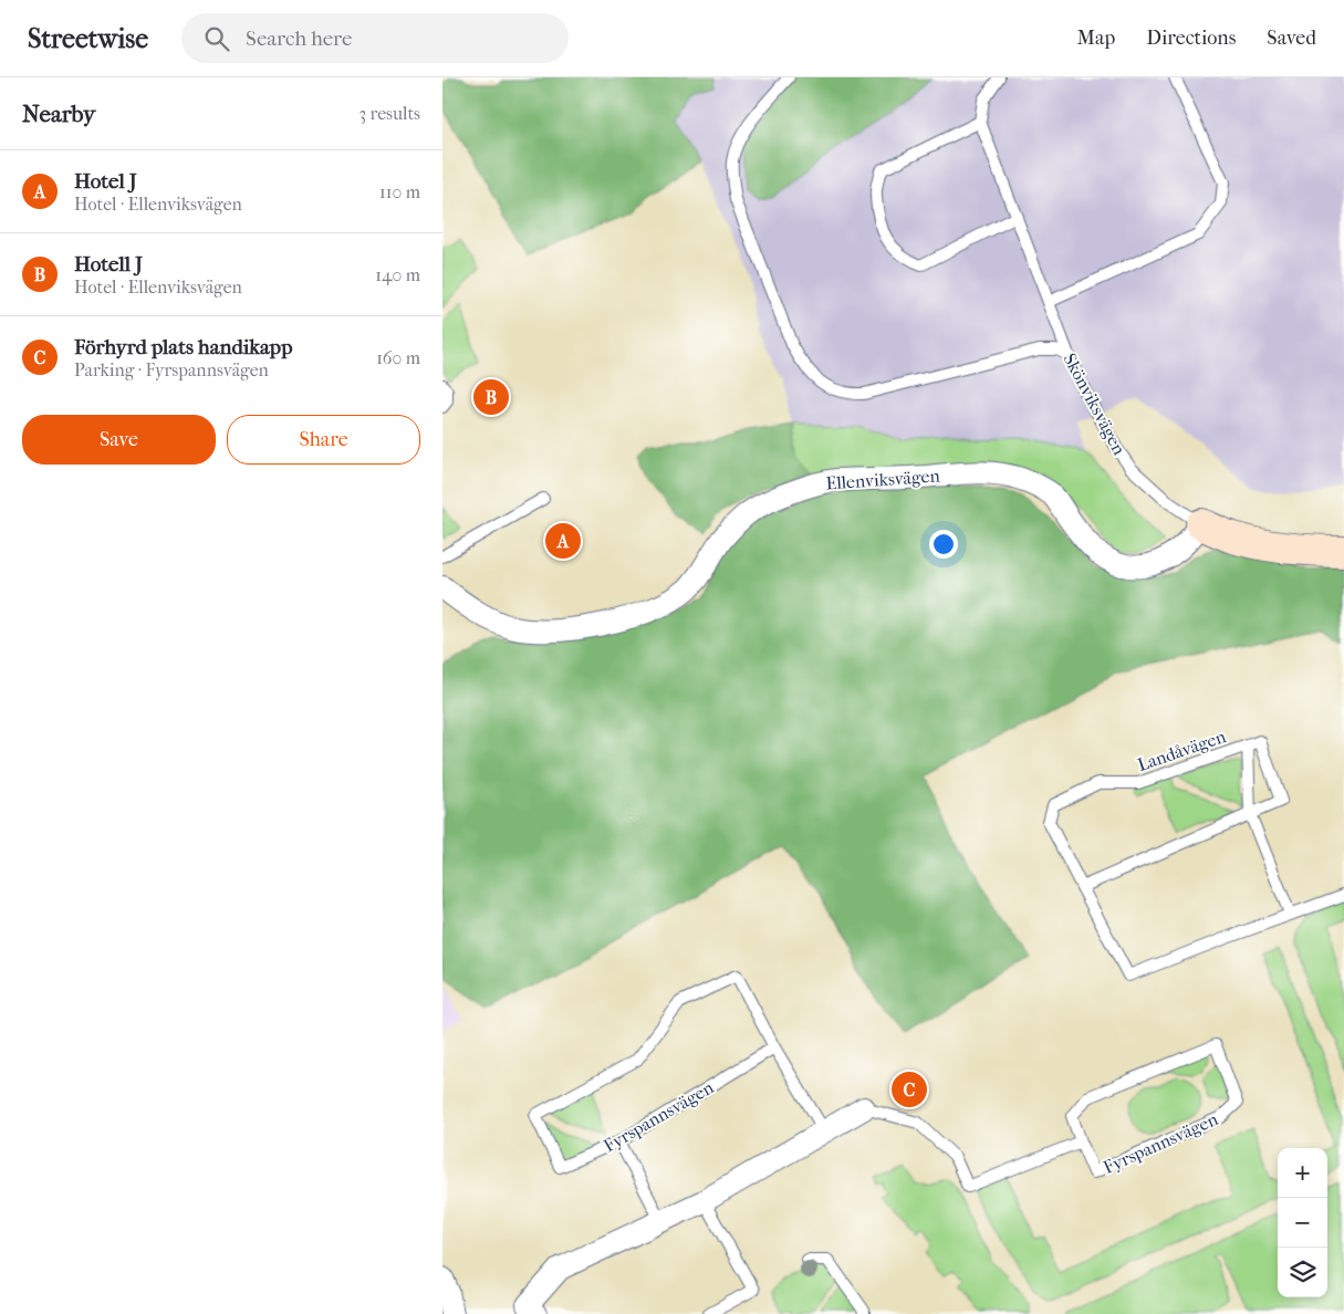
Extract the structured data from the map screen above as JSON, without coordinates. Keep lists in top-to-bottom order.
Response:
{
  "streets": {
    "street": ["Skönviksvägen", "Ellenviksvägen", "Fyrspannsvägen"],
    "lane": ["Landåvägen"]
  },
  "crossings": [
    ["Skönviksvägen", "Ellenviksvägen"]
  ],
  "page": {
    "header": "Streetwise",
    "search": "Search here",
    "nav": ["Map", "Directions", "Saved"],
    "heading": ["Nearby", "3 results"],
    "list": [
      {
        "mark": "A",
        "name": "Hotel J",
        "note": "Hotel · Ellenviksvägen",
        "value": "110 m"
      },
      {
        "mark": "B",
        "name": "Hotell J",
        "note": "Hotel · Ellenviksvägen",
        "value": "140 m"
      },
      {
        "mark": "C",
        "name": "Förhyrd plats handikapp",
        "note": "Parking · Fyrspannsvägen",
        "value": "160 m"
      }
    ],
    "pins": ["B", "A", "C"],
    "buttons": ["Save", "Share"],
    "map_buttons": ["+", "−"]
  }
}
